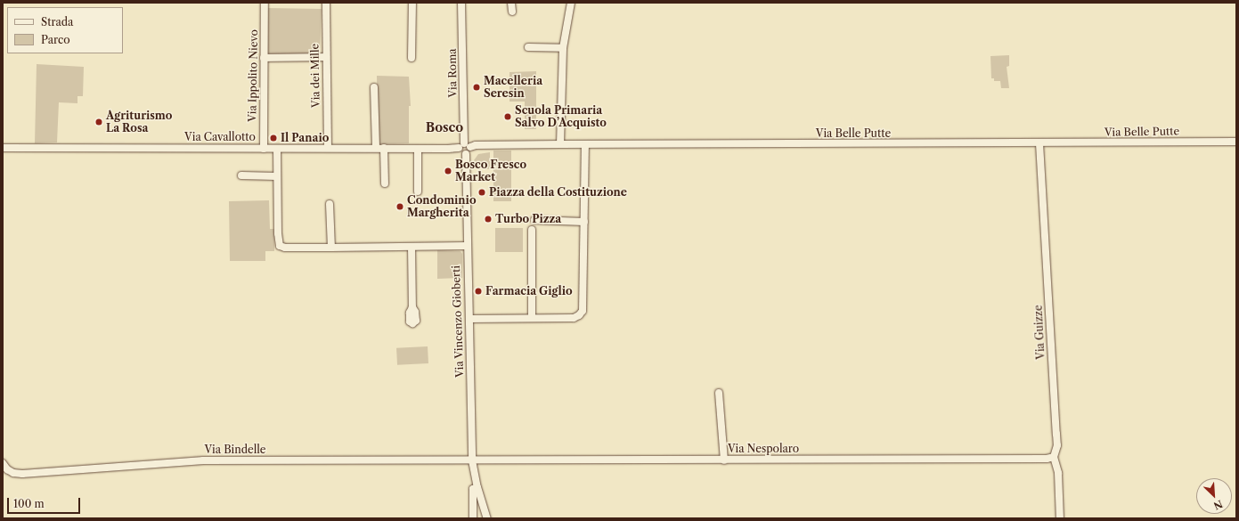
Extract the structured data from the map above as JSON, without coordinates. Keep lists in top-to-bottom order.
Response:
{
  "streets": {
    "street": [
      "Via Roma",
      "Via Ippolito Nievo",
      "Via dei Mille",
      "Via Belle Putte",
      "Via Cavallotto",
      "Via Vincenzo Gioberti",
      "Via Guizze",
      "Via Nespolaro",
      "Via Bindelle"
    ]
  },
  "crossings": [
    ["Via Roma", "Via Belle Putte"],
    ["Via Roma", "Via Cavallotto"],
    ["Via Roma", "Via Vincenzo Gioberti"],
    ["Via Ippolito Nievo", "Via Cavallotto"],
    ["Via dei Mille", "Via Cavallotto"],
    ["Via Belle Putte", "Via Cavallotto"],
    ["Via Belle Putte", "Via Vincenzo Gioberti"],
    ["Via Belle Putte", "Via Guizze"],
    ["Via Cavallotto", "Via Vincenzo Gioberti"],
    ["Via Vincenzo Gioberti", "Via Nespolaro"],
    ["Via Vincenzo Gioberti", "Via Bindelle"],
    ["Via Guizze", "Via Nespolaro"],
    ["Via Nespolaro", "Via Bindelle"]
  ],
  "districts": ["Bosco"],
  "places": [
    "Macelleria Seresin",
    "Scuola Primaria Salvo D’Acquisto",
    "Agriturismo La Rosa",
    "Il Panaio",
    "Bosco Fresco Market",
    "Piazza della Costituzione",
    "Condominio Margherita",
    "Turbo Pizza",
    "Farmacia Giglio"
  ],
  "legend": ["Strada", "Parco"],
  "scale_bar": "100 m",
  "north": "bottom right"
}
